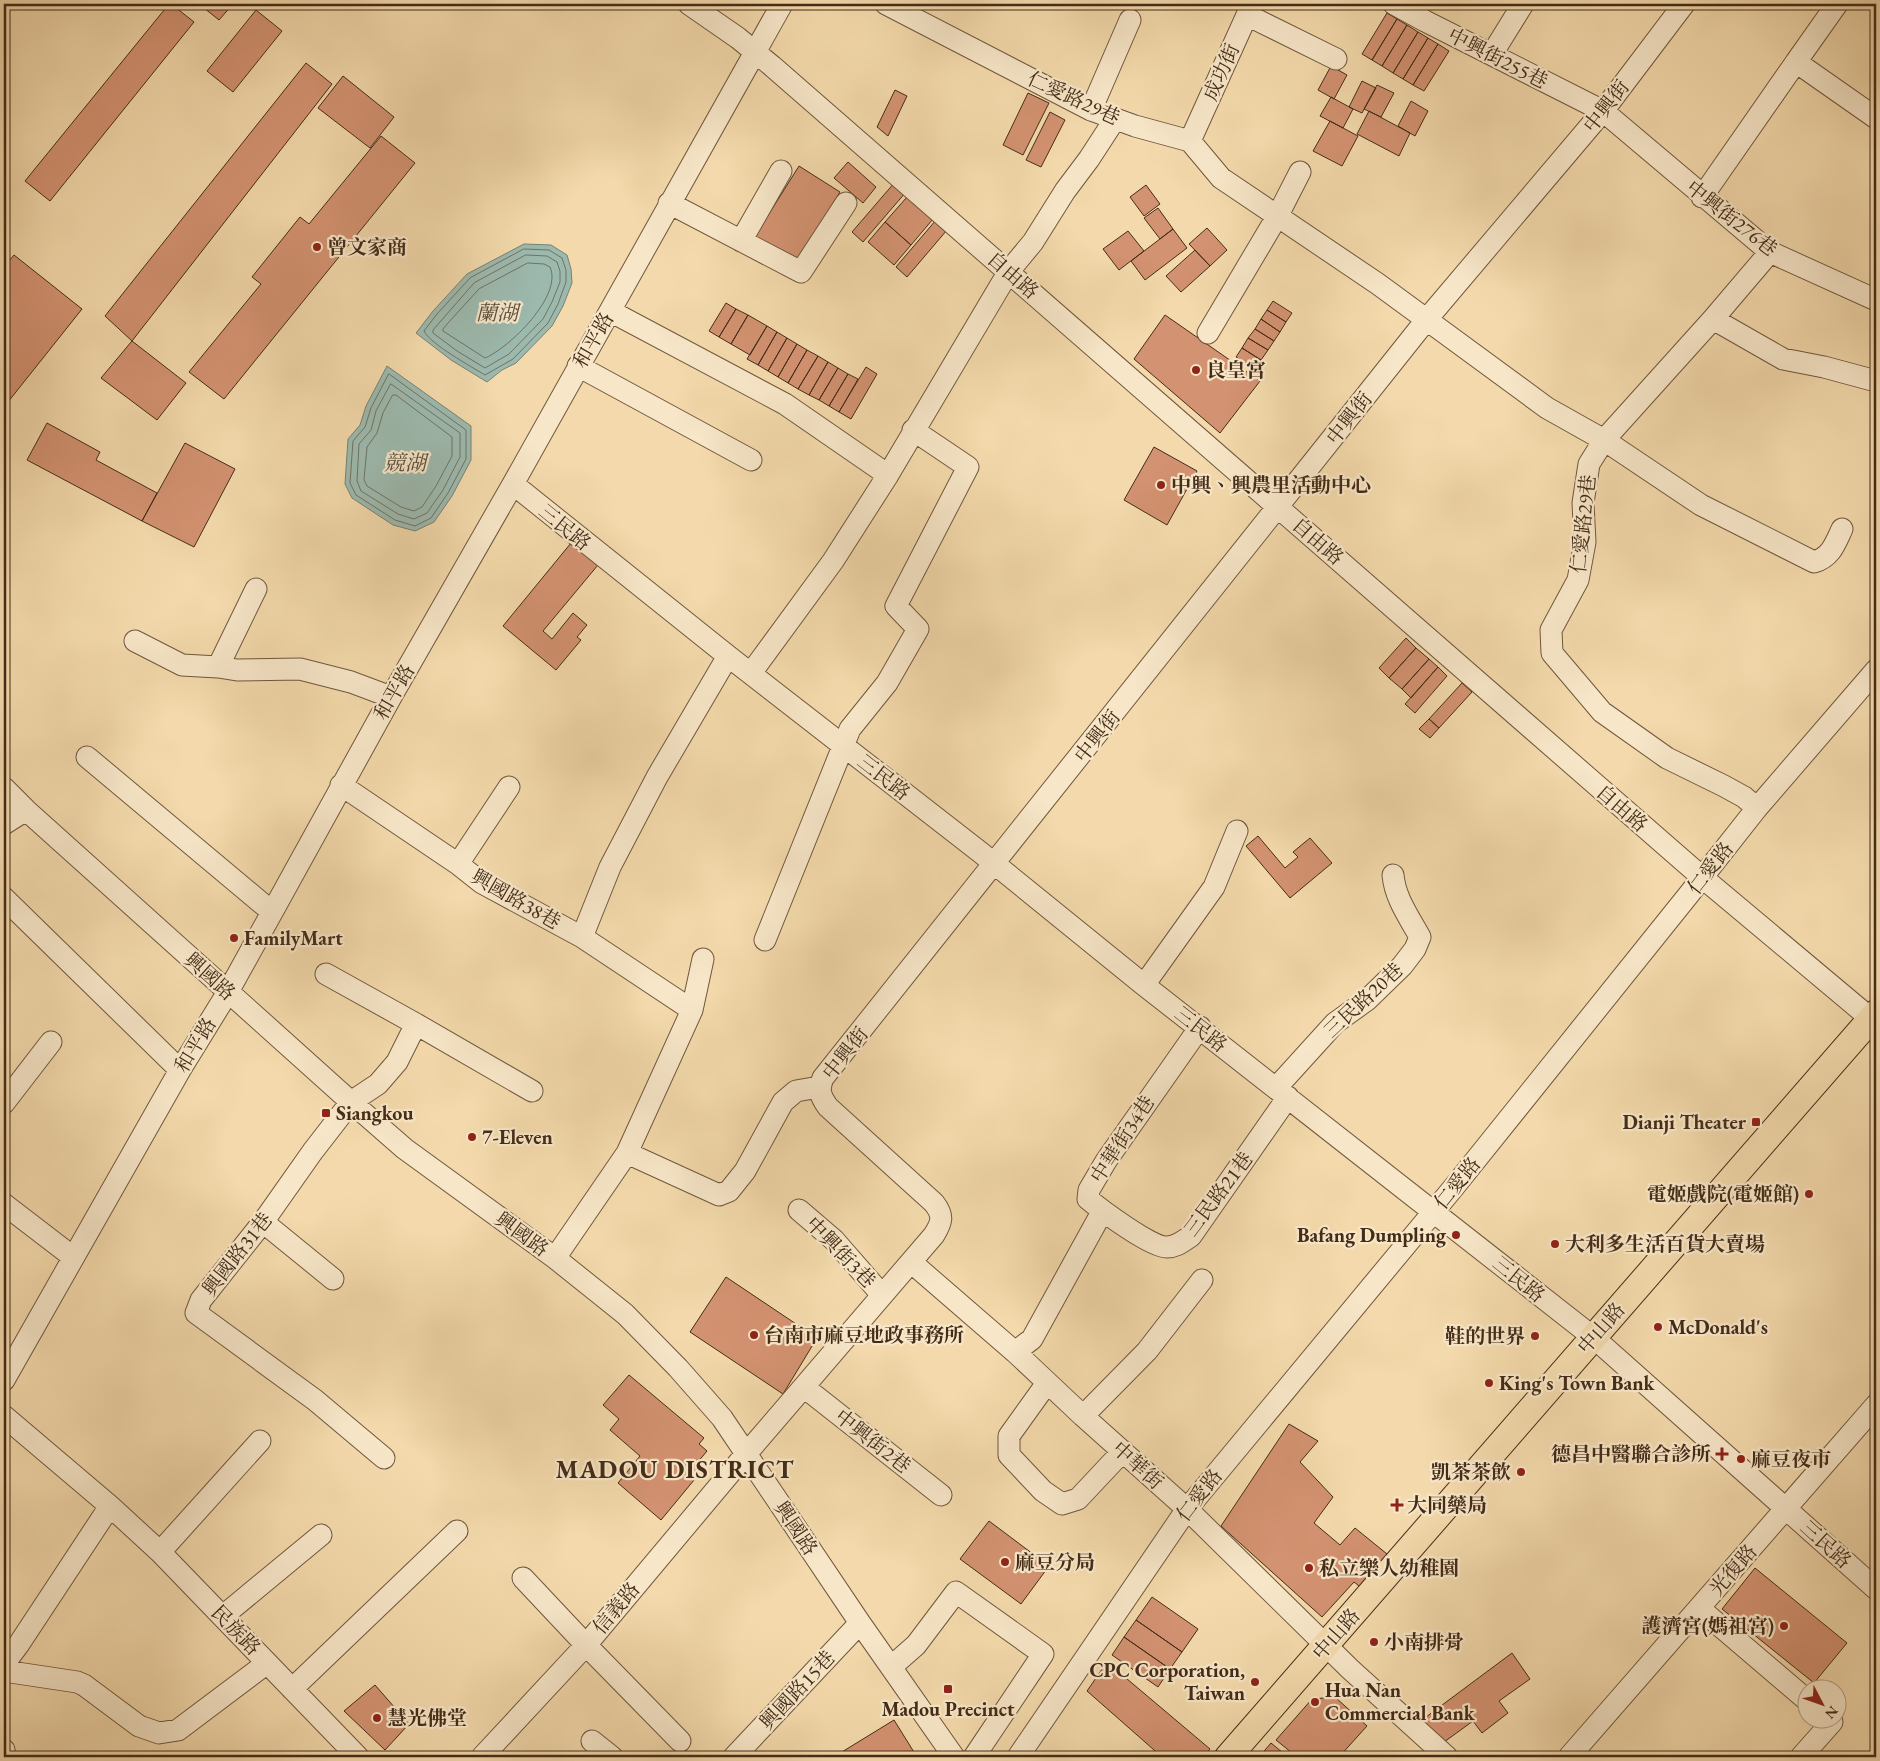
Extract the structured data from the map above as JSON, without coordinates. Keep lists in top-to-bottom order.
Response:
{
  "streets": {
    "main road": ["中山路"],
    "street": [
      "中興街255巷",
      "成功街",
      "仁愛路29巷",
      "中興街",
      "中興街276巷",
      "自由路",
      "和平路",
      "三民路",
      "仁愛路",
      "興國路38巷",
      "興國路",
      "三民路20巷",
      "中華街34巷",
      "三民路21巷",
      "中興街3巷",
      "興國路31巷",
      "中興街2巷",
      "中華街",
      "光復路",
      "信義路",
      "民族路",
      "興國路15巷"
    ]
  },
  "crossings": [
    ["中興街255巷", "中興街"],
    ["中興街255巷", "中興街276巷"],
    ["成功街", "仁愛路29巷"],
    ["仁愛路29巷", "中興街276巷"],
    ["仁愛路29巷", "仁愛路"],
    ["中興街", "中興街276巷"],
    ["中興街", "自由路"],
    ["中興街", "三民路"],
    ["中興街", "興國路"],
    ["中興街", "中興街3巷"],
    ["中興街", "中興街2巷"],
    ["中興街", "中華街"],
    ["中興街", "信義路"],
    ["自由路", "和平路"],
    ["自由路", "仁愛路"],
    ["自由路", "中山路"],
    ["和平路", "三民路"],
    ["和平路", "興國路38巷"],
    ["和平路", "興國路"],
    ["三民路", "仁愛路"],
    ["三民路", "三民路20巷"],
    ["三民路", "中華街34巷"],
    ["三民路", "三民路21巷"],
    ["三民路", "中山路"],
    ["三民路", "光復路"],
    ["仁愛路", "中華街"],
    ["興國路", "興國路31巷"],
    ["興國路", "信義路"],
    ["興國路", "興國路15巷"],
    ["三民路20巷", "三民路21巷"],
    ["中華街34巷", "三民路21巷"],
    ["中華街34巷", "中華街"],
    ["中山路", "中華街"]
  ],
  "districts": ["MADOU DISTRICT"],
  "water": ["蘭湖", "競湖"],
  "places": {
    "other": [
      "曾文家商",
      "良皇宮",
      "中興、興農里活動中心",
      "FamilyMart",
      "7-Eleven",
      "電姬戲院(電姬館)",
      "Bafang Dumpling",
      "大利多生活百貨大賣場",
      "McDonald's",
      "台南市麻豆地政事務所",
      "鞋的世界",
      "King's Town Bank",
      "麻豆夜市",
      "凱茶茶飲",
      "麻豆分局",
      "私立樂人幼稚園",
      "護濟宮(媽祖宮)",
      "小南排骨",
      "CPC Corporation, Taiwan",
      "Hua Nan Commercial Bank",
      "慧光佛堂"
    ],
    "transit": ["Siangkou", "Dianji Theater", "Madou Precinct"],
    "health": ["德昌中醫聯合診所", "大同藥局"]
  },
  "north": "bottom right"
}
